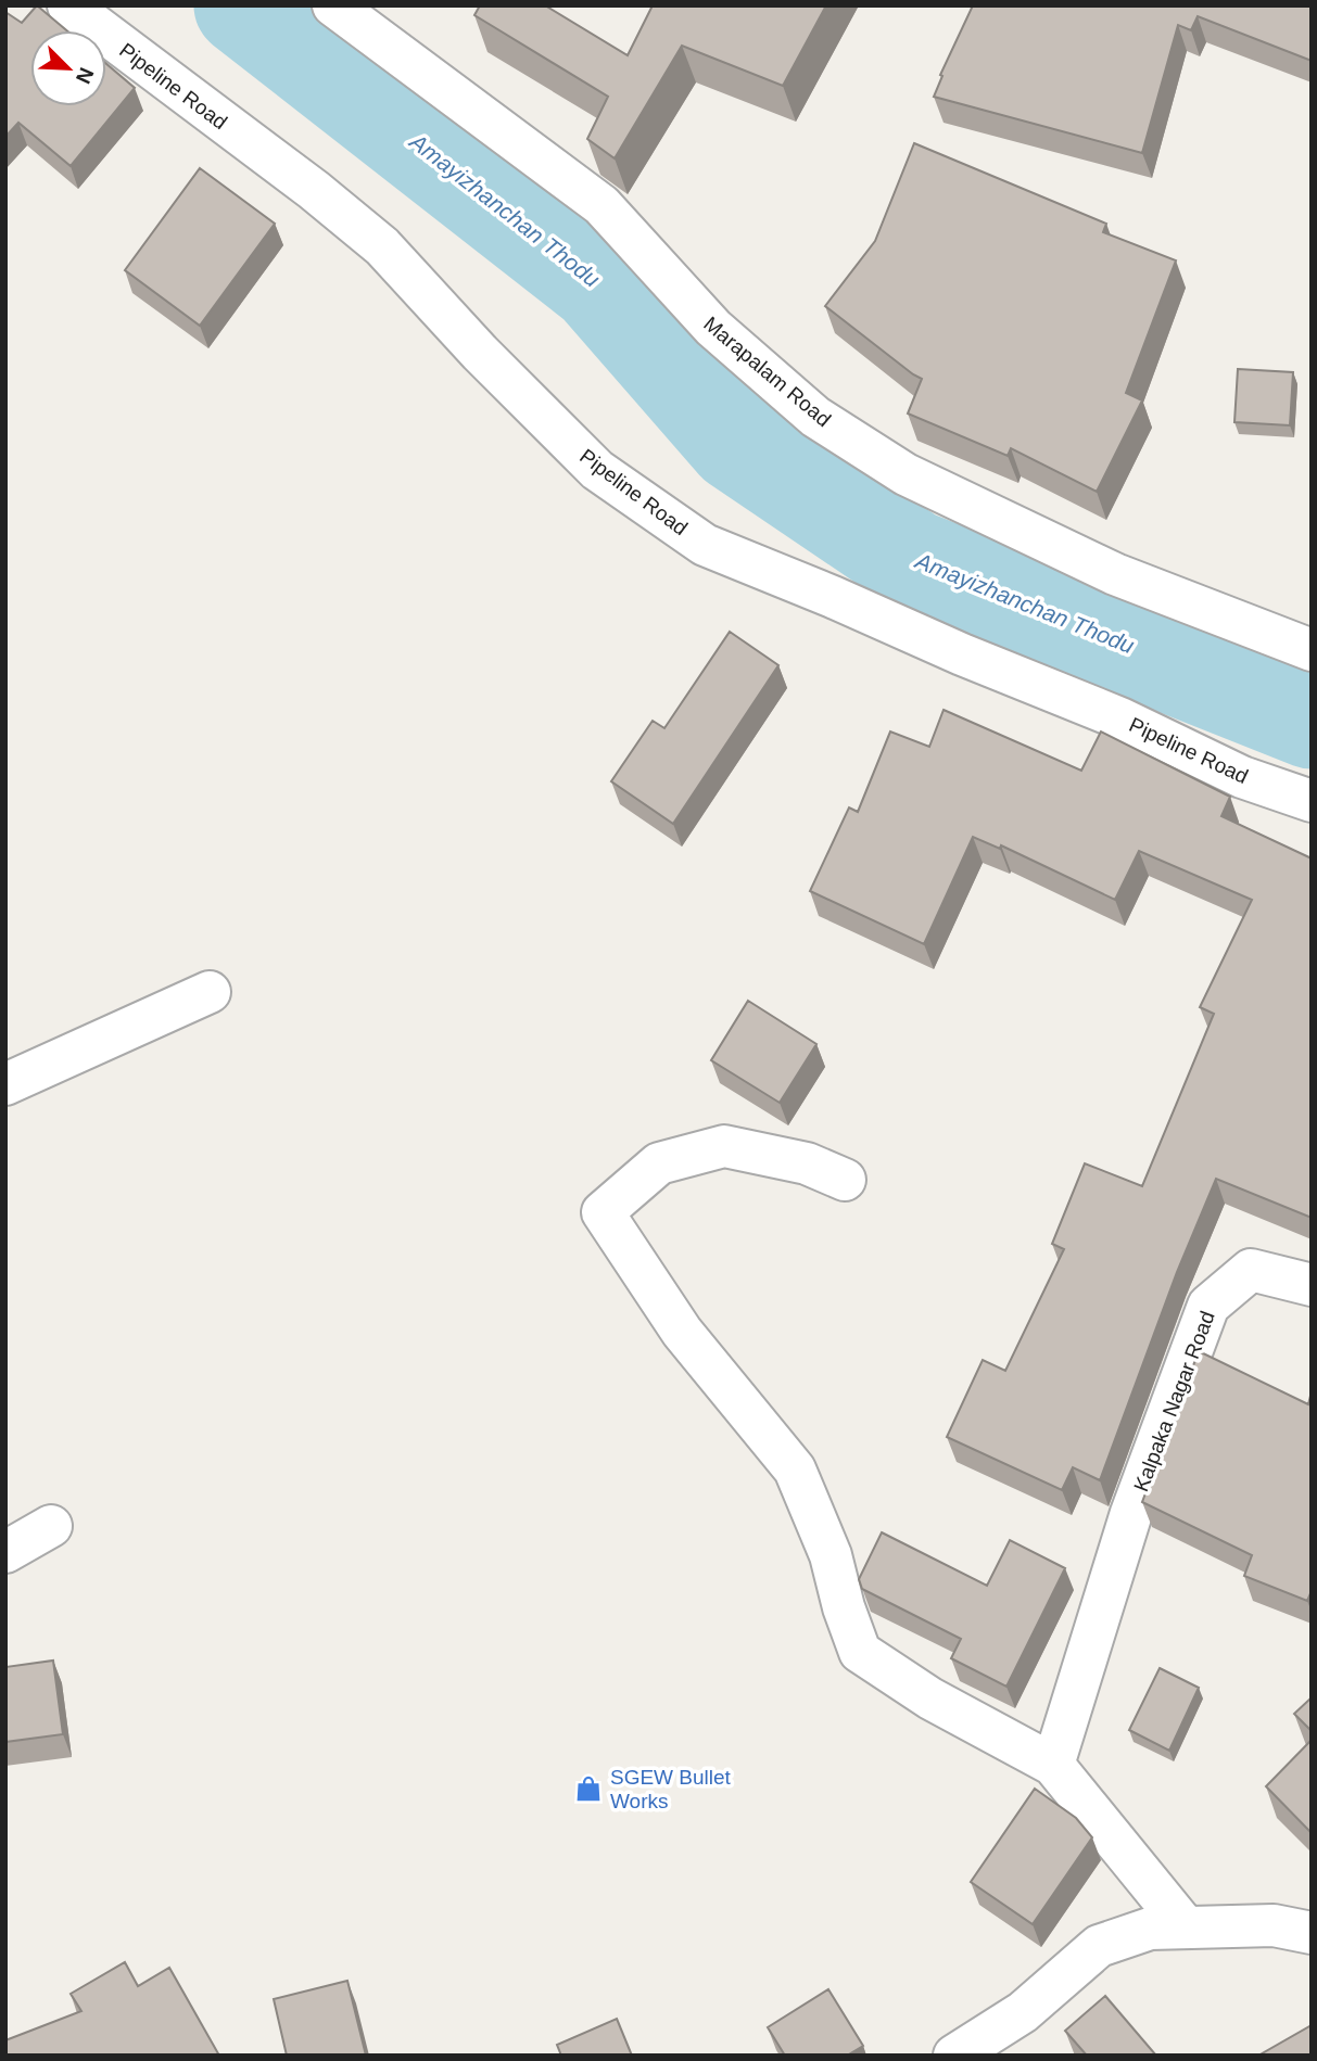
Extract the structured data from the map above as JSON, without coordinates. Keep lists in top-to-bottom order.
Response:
{
  "streets": {
    "street": ["Pipeline Road", "Marapalam Road", "Kalpaka Nagar Road"]
  },
  "water": ["Amayizhanchan Thodu"],
  "places": {
    "shop": ["SGEW Bullet Works"]
  },
  "north": "bottom right"
}
